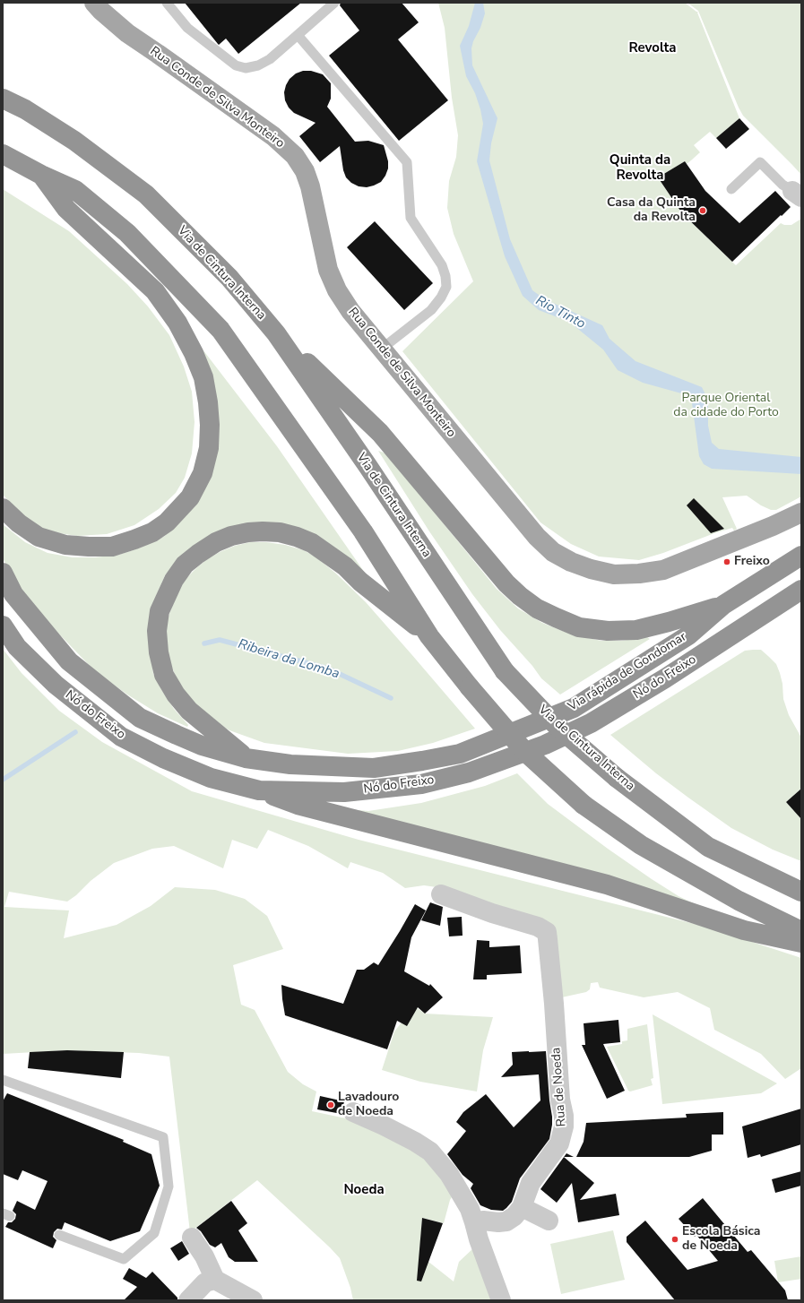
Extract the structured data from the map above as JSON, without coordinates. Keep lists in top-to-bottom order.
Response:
{
  "streets": {
    "highway": ["Via de Cintura Interna", "Via rápida de Gondomar", "Nó do Freixo"],
    "main road": ["Rua Conde de Silva Monteiro"],
    "street": ["Rua de Noeda"]
  },
  "crossings": [
    ["Via rápida de Gondomar", "Nó do Freixo"]
  ],
  "districts": ["Revolta", "Quinta da Revolta", "Noeda"],
  "water": ["Rio Tinto", "Ribeira da Lomba"],
  "parks": ["Parque Oriental da cidade do Porto"],
  "places": [
    "Casa da Quinta da Revolta",
    "Freixo",
    "Lavadouro de Noeda",
    "Escola Básica de Noeda"
  ]
}
